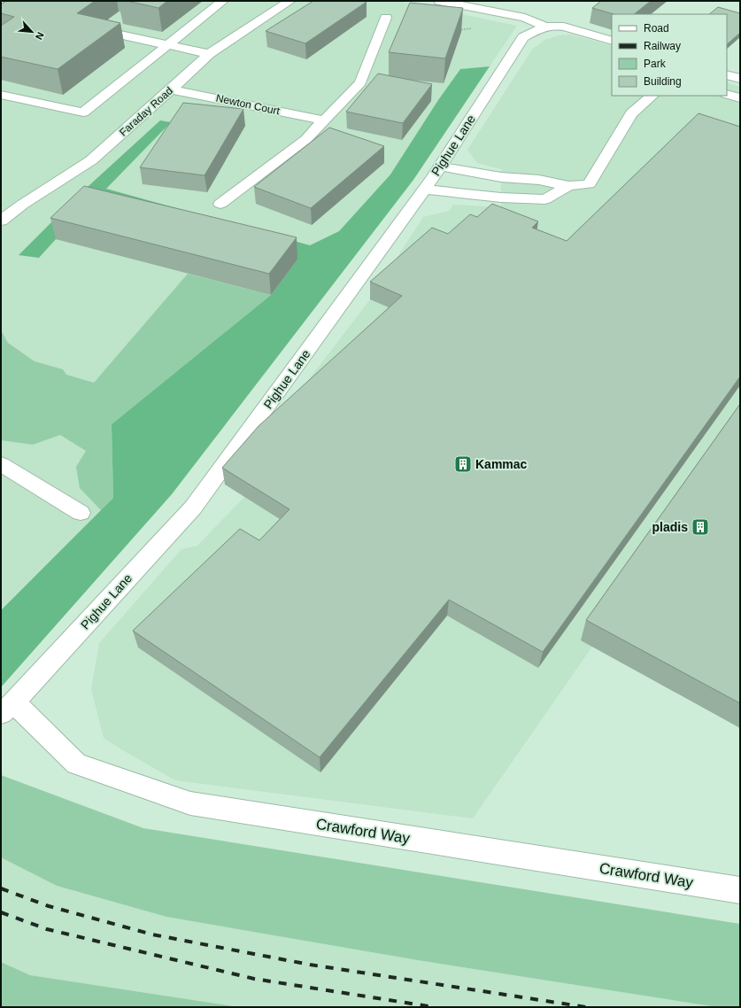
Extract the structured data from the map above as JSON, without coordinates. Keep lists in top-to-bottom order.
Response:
{
  "streets": {
    "street": [
      "Newton Court",
      "Faraday Road",
      "Pighue Lane",
      "Crawford Way"
    ]
  },
  "crossings": [
    ["Newton Court", "Faraday Road"],
    ["Pighue Lane", "Crawford Way"]
  ],
  "places": {
    "building": ["Kammac", "pladis"]
  },
  "legend": [
    "Road",
    "Railway",
    "Park",
    "Building"
  ],
  "north": "bottom right"
}
